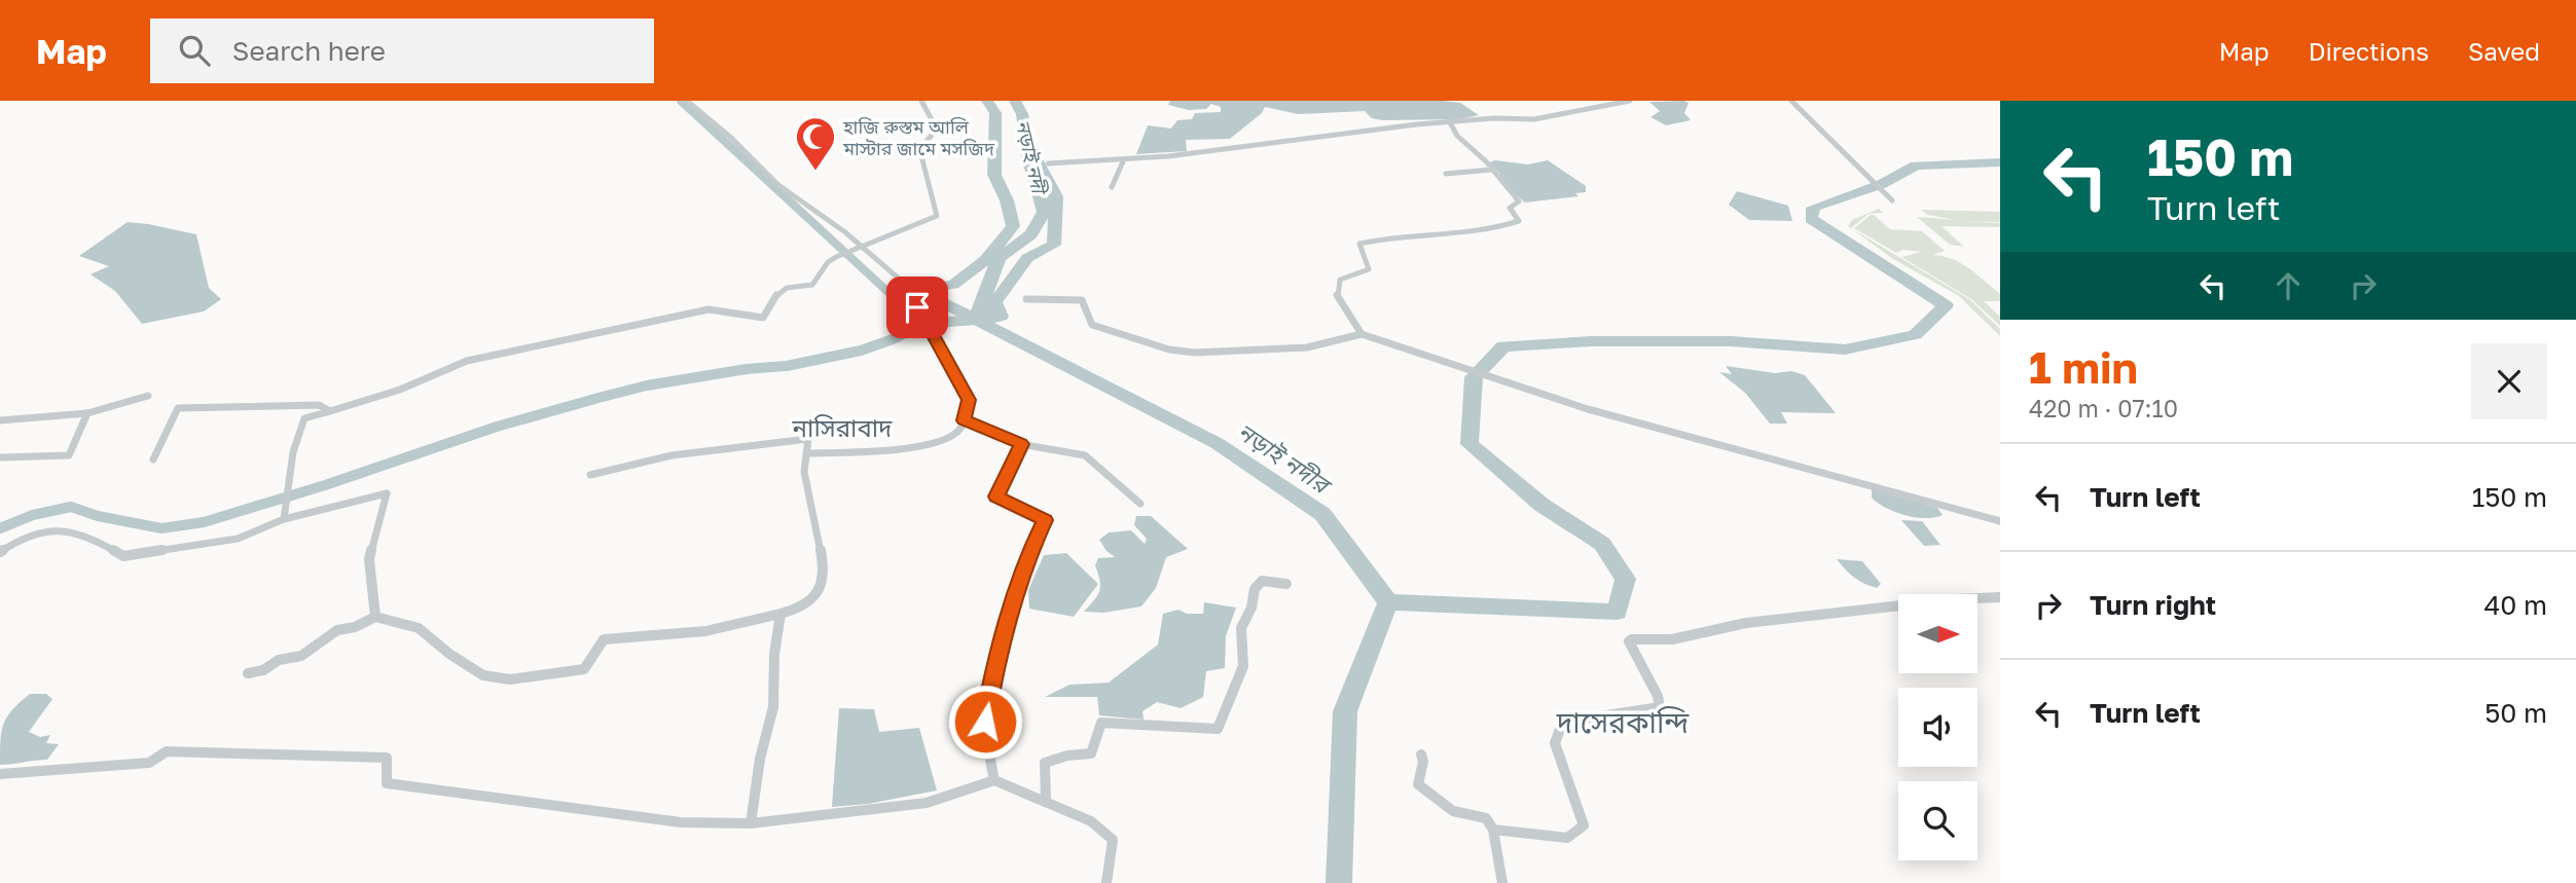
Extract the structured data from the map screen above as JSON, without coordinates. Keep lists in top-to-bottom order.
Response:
{
  "districts": ["নাসিরাবাদ", "দাসেরকান্দি"],
  "water": ["নড়াই নদী", "নড়াই নদীর"],
  "places": {
    "mosque": ["হাজি রুস্তম আলি মাস্টার জামে মসজিদ"]
  },
  "north": "right",
  "page": {
    "header": "Map",
    "search": "Search here",
    "nav": ["Map", "Directions", "Saved"],
    "turn": ["150 m", "Turn left"],
    "heading": ["1 min", "420 m · 07:10"],
    "list": [
      {
        "name": "Turn left",
        "value": "150 m"
      },
      {
        "name": "Turn right",
        "value": "40 m"
      },
      {
        "name": "Turn left",
        "value": "50 m"
      }
    ]
  }
}
